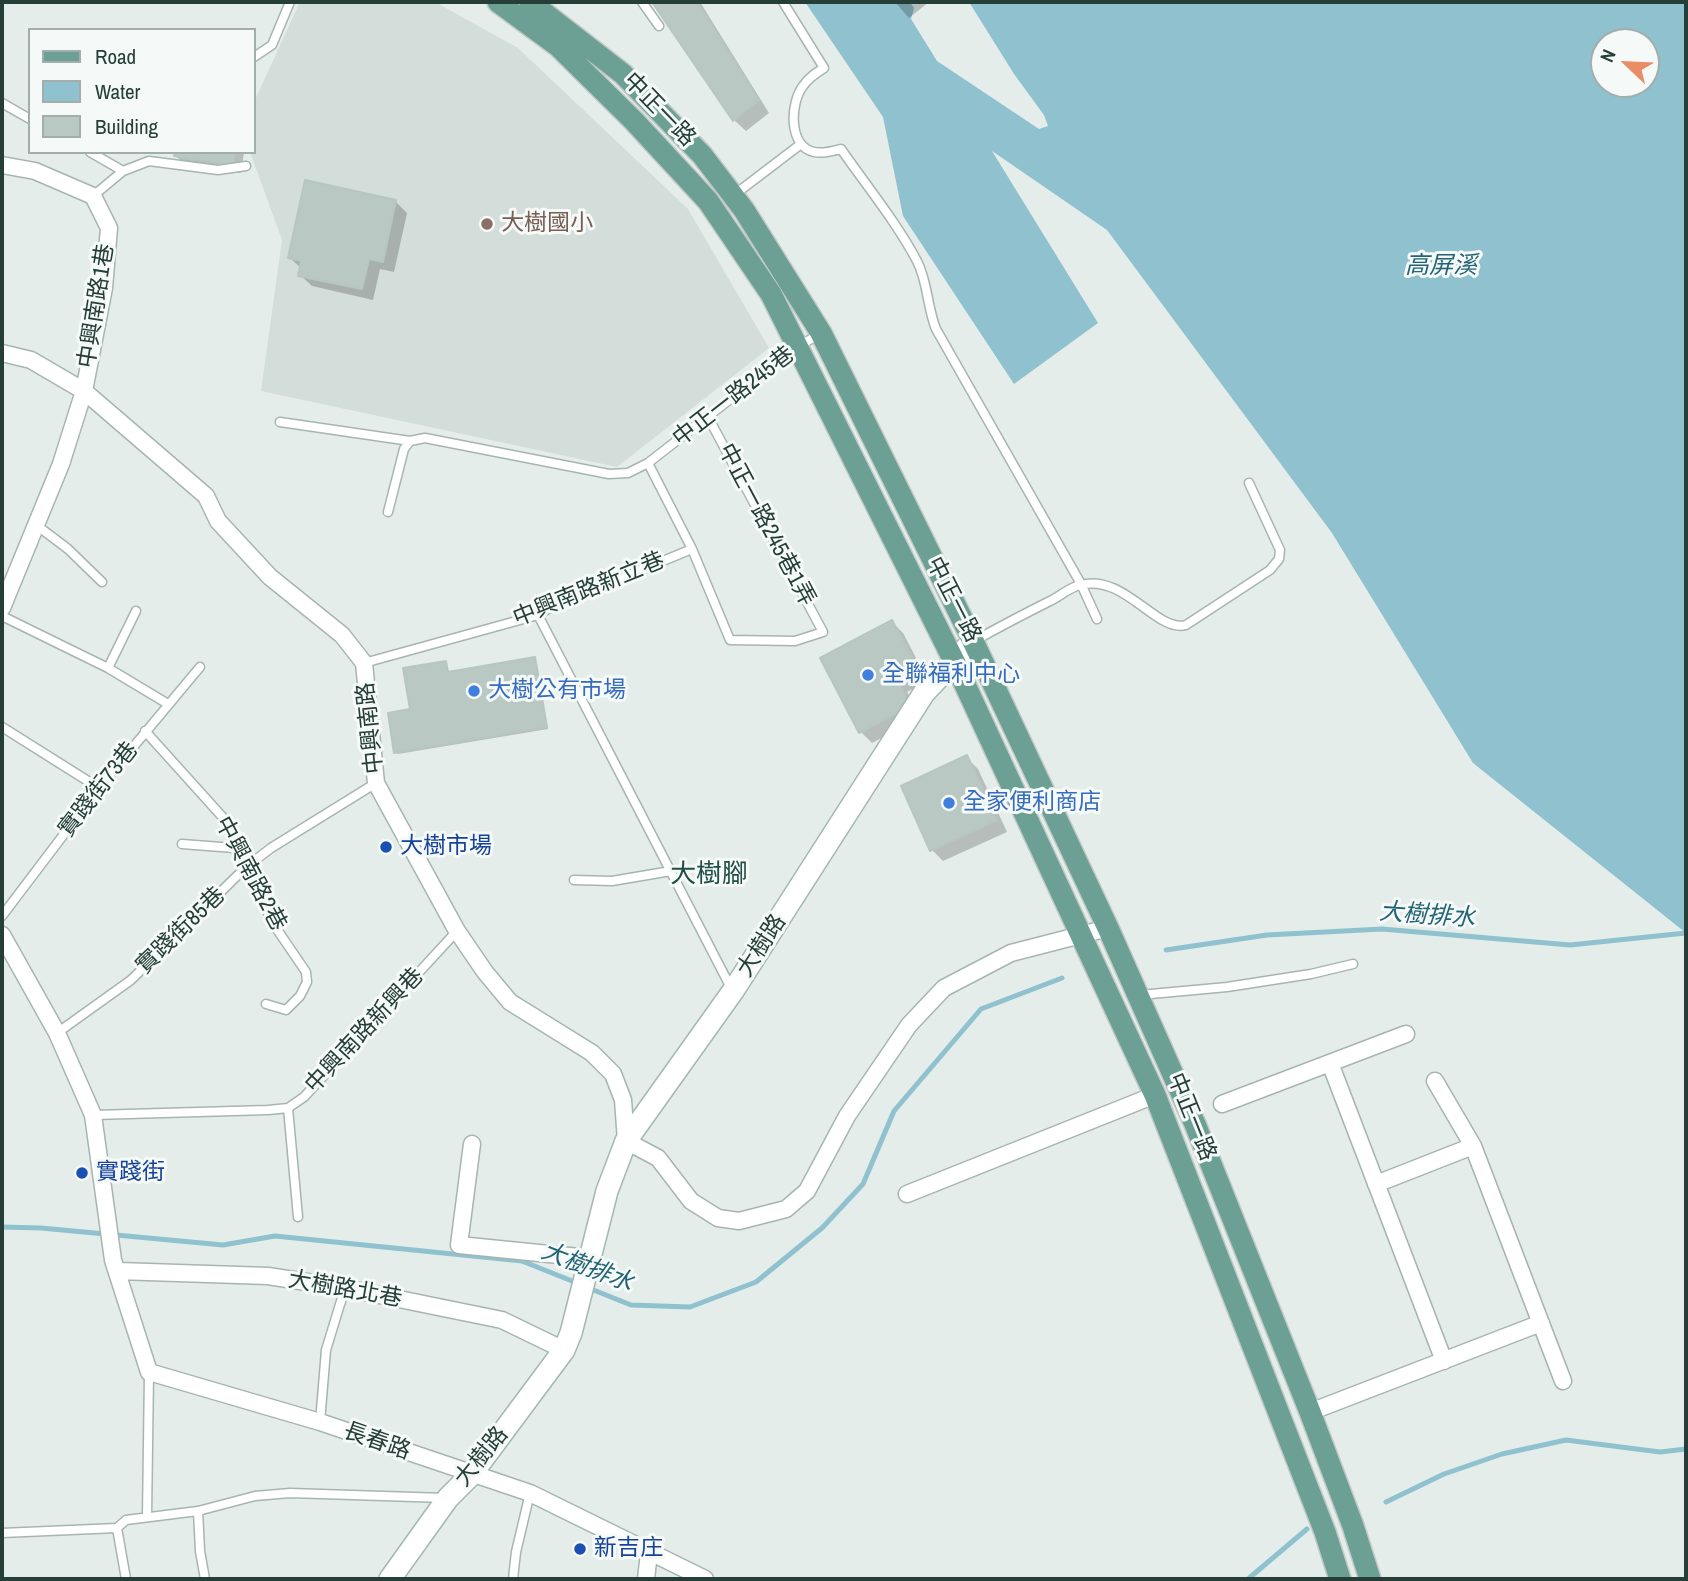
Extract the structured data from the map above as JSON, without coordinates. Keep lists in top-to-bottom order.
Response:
{
  "streets": {
    "main road": ["中正一路"],
    "street": [
      "中興南路1巷",
      "中興南路",
      "大樹路",
      "大樹路北巷",
      "長春路"
    ],
    "lane": [
      "中正一路245巷",
      "中正一路245巷1弄",
      "中興南路新立巷",
      "實踐街73巷",
      "中興南路2巷",
      "實踐街85巷",
      "中興南路新興巷"
    ]
  },
  "crossings": [
    ["中正一路", "中正一路245巷"],
    ["中正一路", "大樹路"],
    ["中興南路1巷", "中興南路"],
    ["中正一路245巷", "中正一路245巷1弄"],
    ["中正一路245巷1弄", "中興南路新立巷"],
    ["中興南路新立巷", "中興南路"],
    ["中興南路", "實踐街85巷"],
    ["中興南路", "大樹路"],
    ["中興南路", "中興南路新興巷"],
    ["實踐街73巷", "中興南路2巷"],
    ["中興南路2巷", "實踐街85巷"],
    ["大樹路", "大樹路北巷"],
    ["大樹路", "長春路"]
  ],
  "districts": ["大樹腳"],
  "water": ["高屏溪", "大樹排水"],
  "places": [
    "大樹國小",
    "全聯福利中心",
    "大樹公有市場",
    "全家便利商店",
    "大樹市場",
    "實踐街",
    "新吉庄"
  ],
  "legend": ["Road", "Water", "Building"],
  "north": "top left"
}
